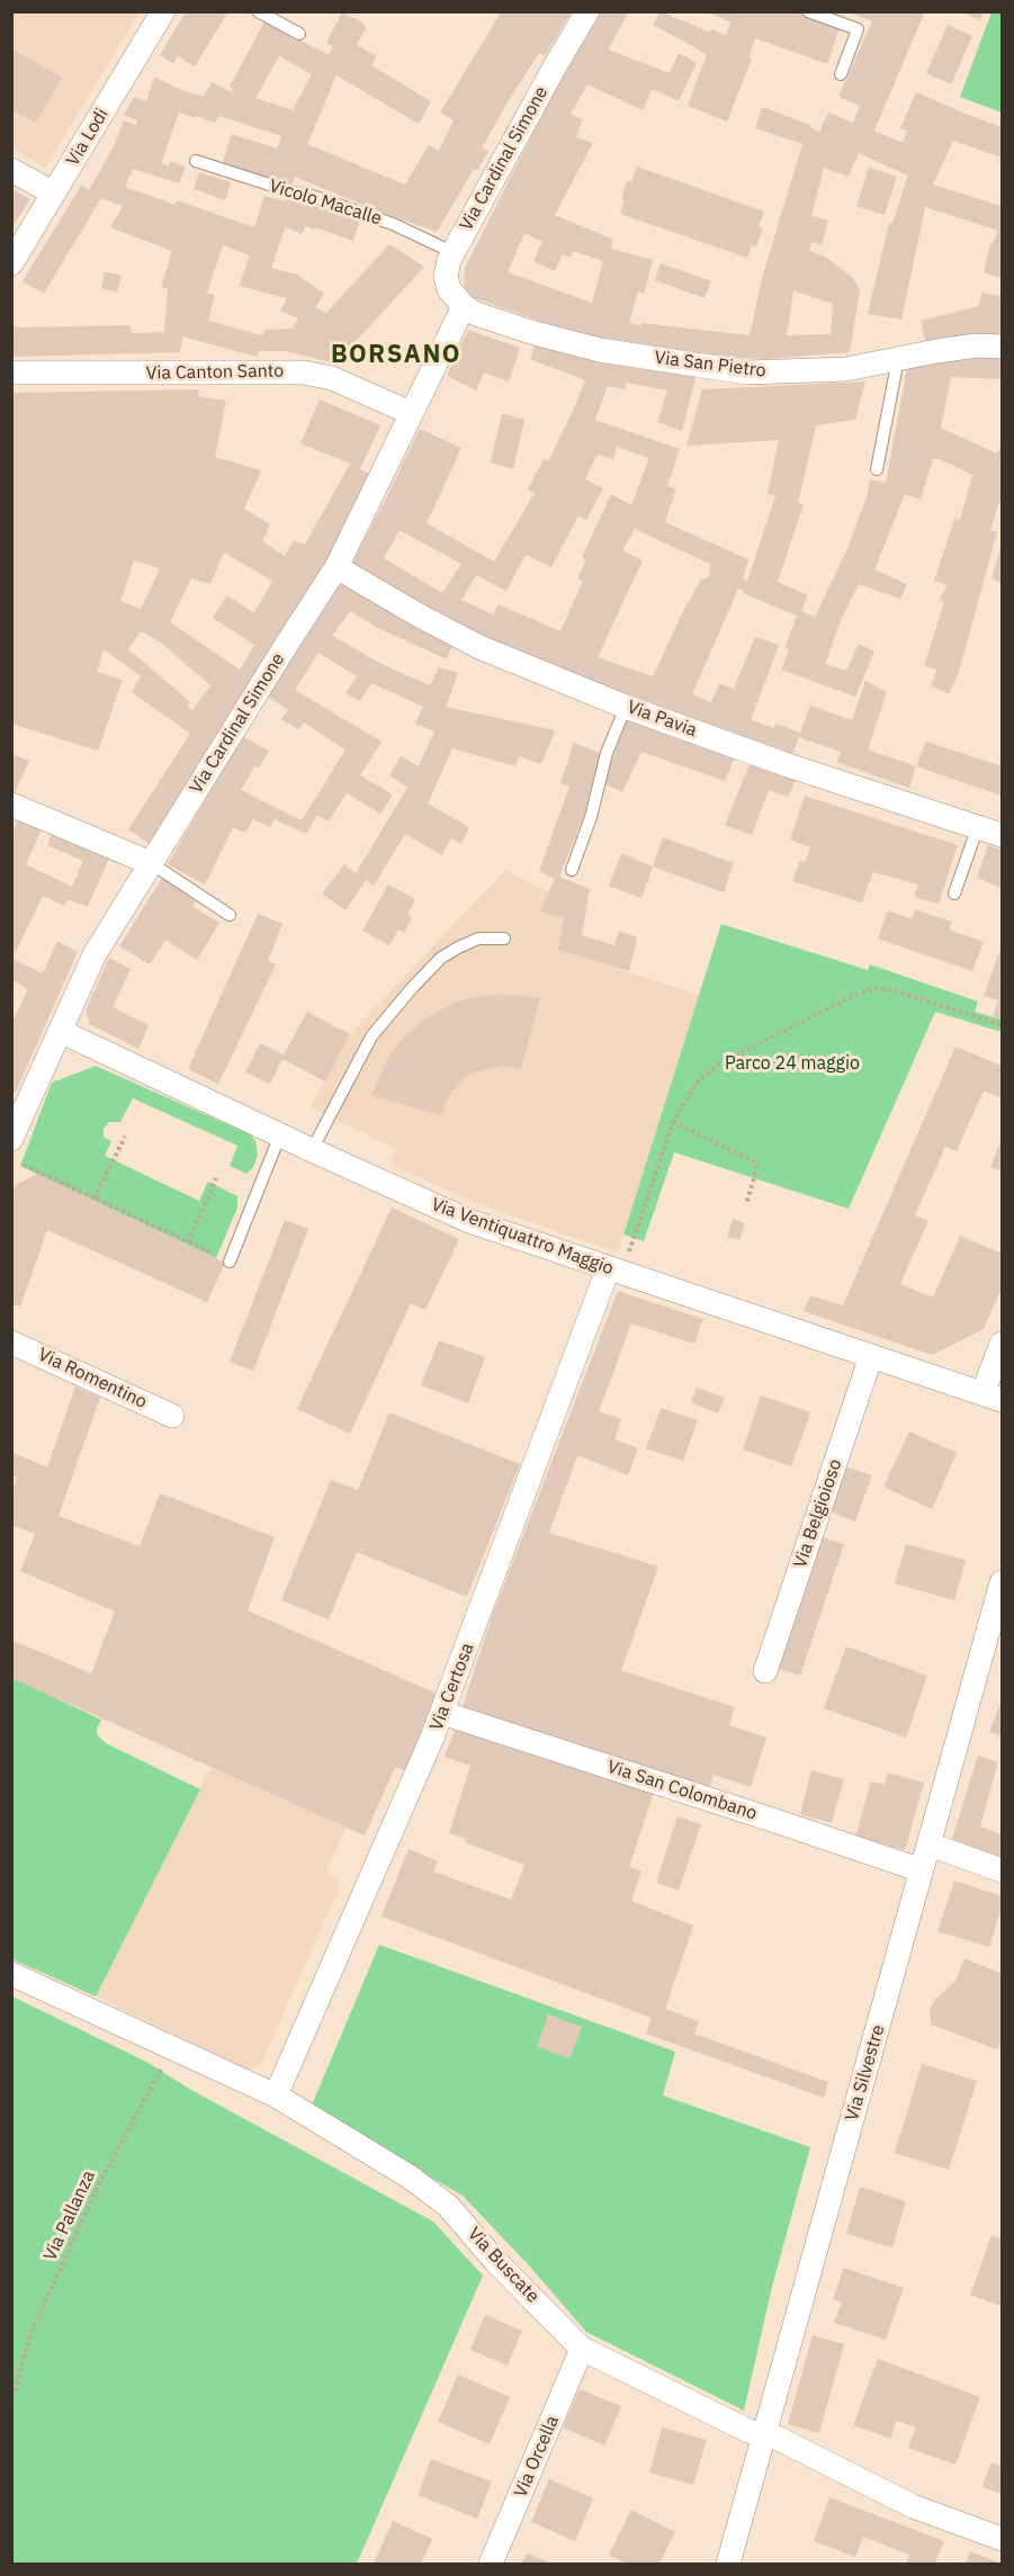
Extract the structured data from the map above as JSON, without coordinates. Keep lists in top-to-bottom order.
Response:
{
  "streets": {
    "street": [
      "Via Lodi",
      "Via Cardinal Simone",
      "Via San Pietro",
      "Via Canton Santo",
      "Via Pavia",
      "Via Ventiquattro Maggio",
      "Via Romentino",
      "Via Belgioioso",
      "Via Certosa",
      "Via San Colombano",
      "Via Silvestre",
      "Via Buscate",
      "Via Orcella"
    ],
    "lane": ["Vicolo Macalle"],
    "path": ["Via Pallanza"]
  },
  "crossings": [
    ["Via Cardinal Simone", "Vicolo Macalle"],
    ["Via Cardinal Simone", "Via San Pietro"],
    ["Via Cardinal Simone", "Via Canton Santo"],
    ["Via Cardinal Simone", "Via Pavia"],
    ["Via Cardinal Simone", "Via Ventiquattro Maggio"],
    ["Via Ventiquattro Maggio", "Via Belgioioso"],
    ["Via Ventiquattro Maggio", "Via Certosa"],
    ["Via Certosa", "Via San Colombano"],
    ["Via Certosa", "Via Buscate"],
    ["Via San Colombano", "Via Silvestre"],
    ["Via Silvestre", "Via Buscate"],
    ["Via Pallanza", "Via Buscate"],
    ["Via Buscate", "Via Orcella"]
  ],
  "districts": ["BORSANO"],
  "parks": ["Parco 24 maggio"]
}
